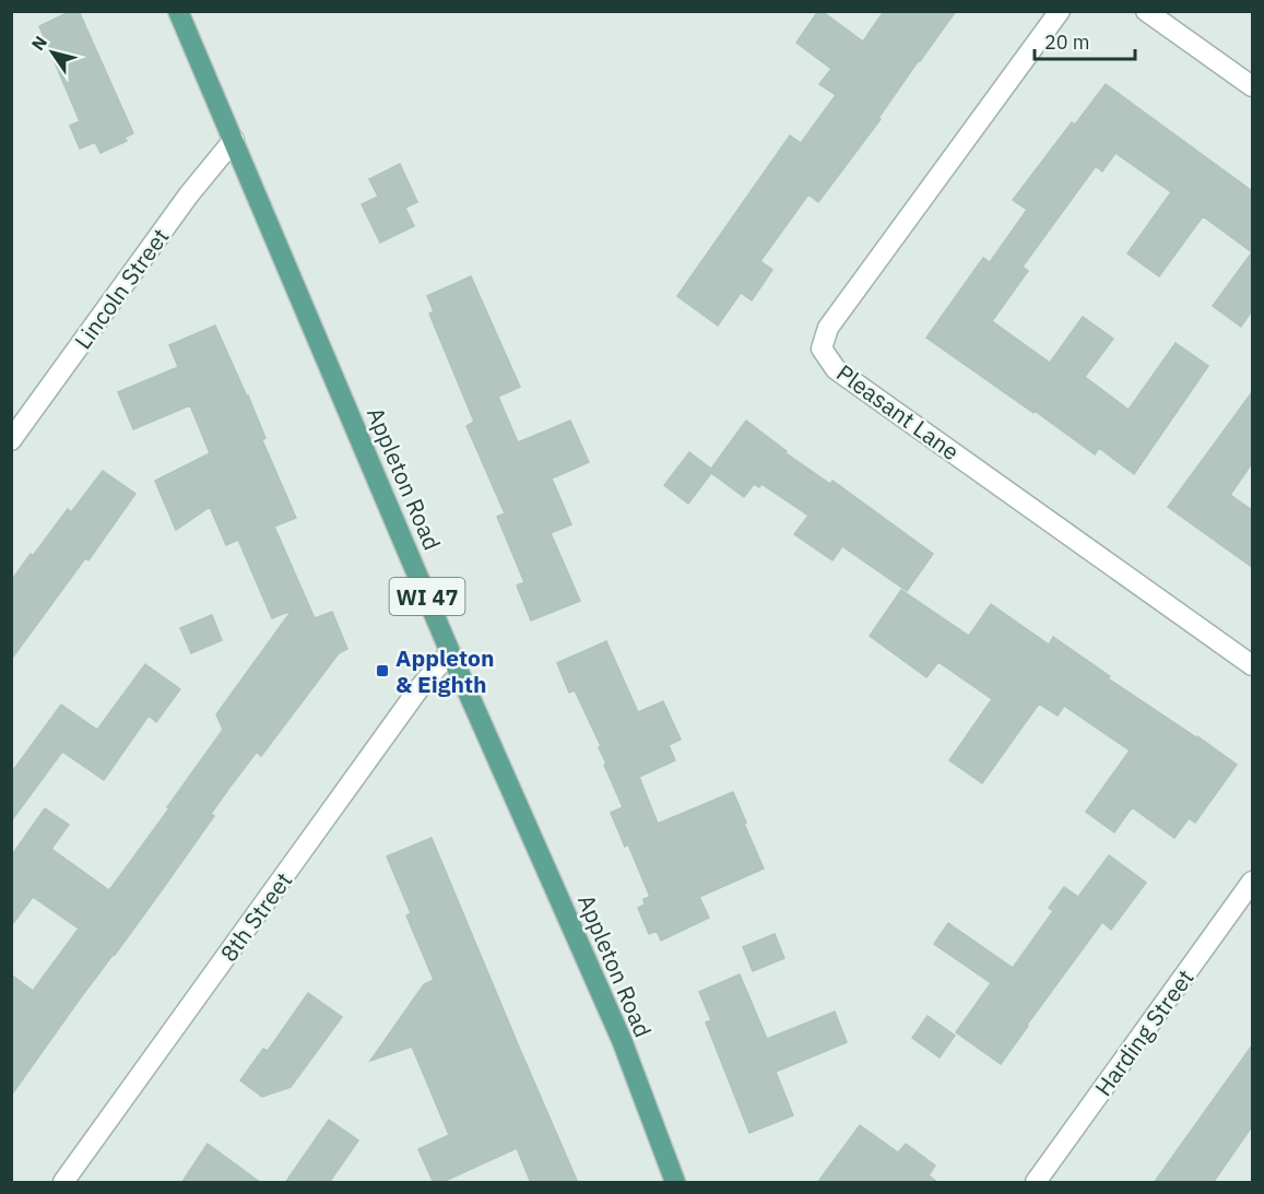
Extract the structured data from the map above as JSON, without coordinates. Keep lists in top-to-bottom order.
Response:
{
  "streets": {
    "main road": ["Appleton Road", "WI 47"],
    "street": [
      "Lincoln Street",
      "Pleasant Lane",
      "8th Street",
      "Harding Street"
    ]
  },
  "crossings": [
    ["Lincoln Street", "Appleton Road"],
    ["Appleton Road", "8th Street"]
  ],
  "places": {
    "transit": ["Appleton & Eighth"]
  },
  "scale_bar": "20 m",
  "north": "top left"
}
